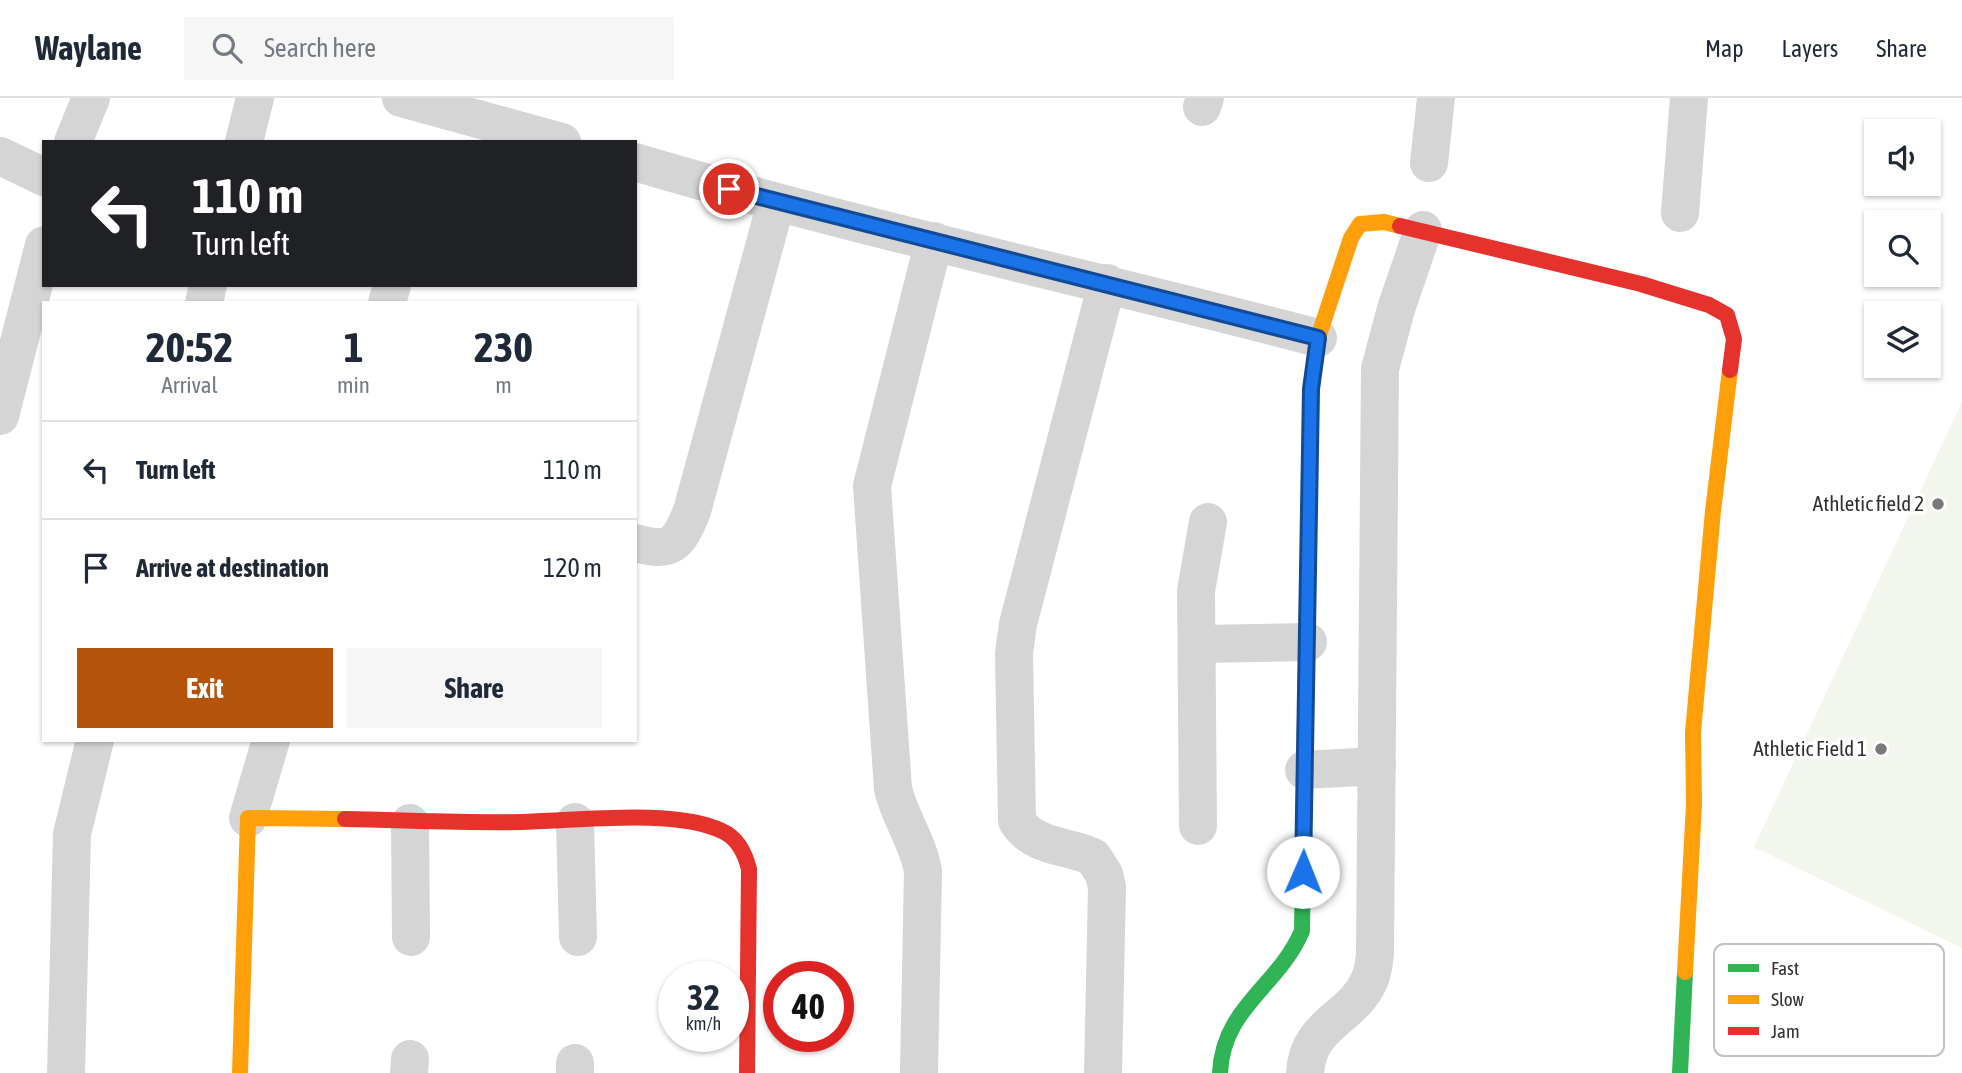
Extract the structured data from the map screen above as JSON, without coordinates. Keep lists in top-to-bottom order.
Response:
{
  "places": ["Athletic field 2", "Athletic Field 1"],
  "legend": ["Fast", "Slow", "Jam"],
  "page": {
    "header": "Waylane",
    "search": "Search here",
    "nav": ["Map", "Layers", "Share"],
    "turn": ["110 m", "Turn left"],
    "eta": [
      "20:52",
      "Arrival",
      "1",
      "min",
      "230",
      "m"
    ],
    "list": [
      {
        "name": "Turn left",
        "value": "110 m"
      },
      {
        "name": "Arrive at destination",
        "value": "120 m"
      }
    ],
    "buttons": ["Exit", "Share"],
    "speed": "32 km/h",
    "limit": "40"
  }
}
